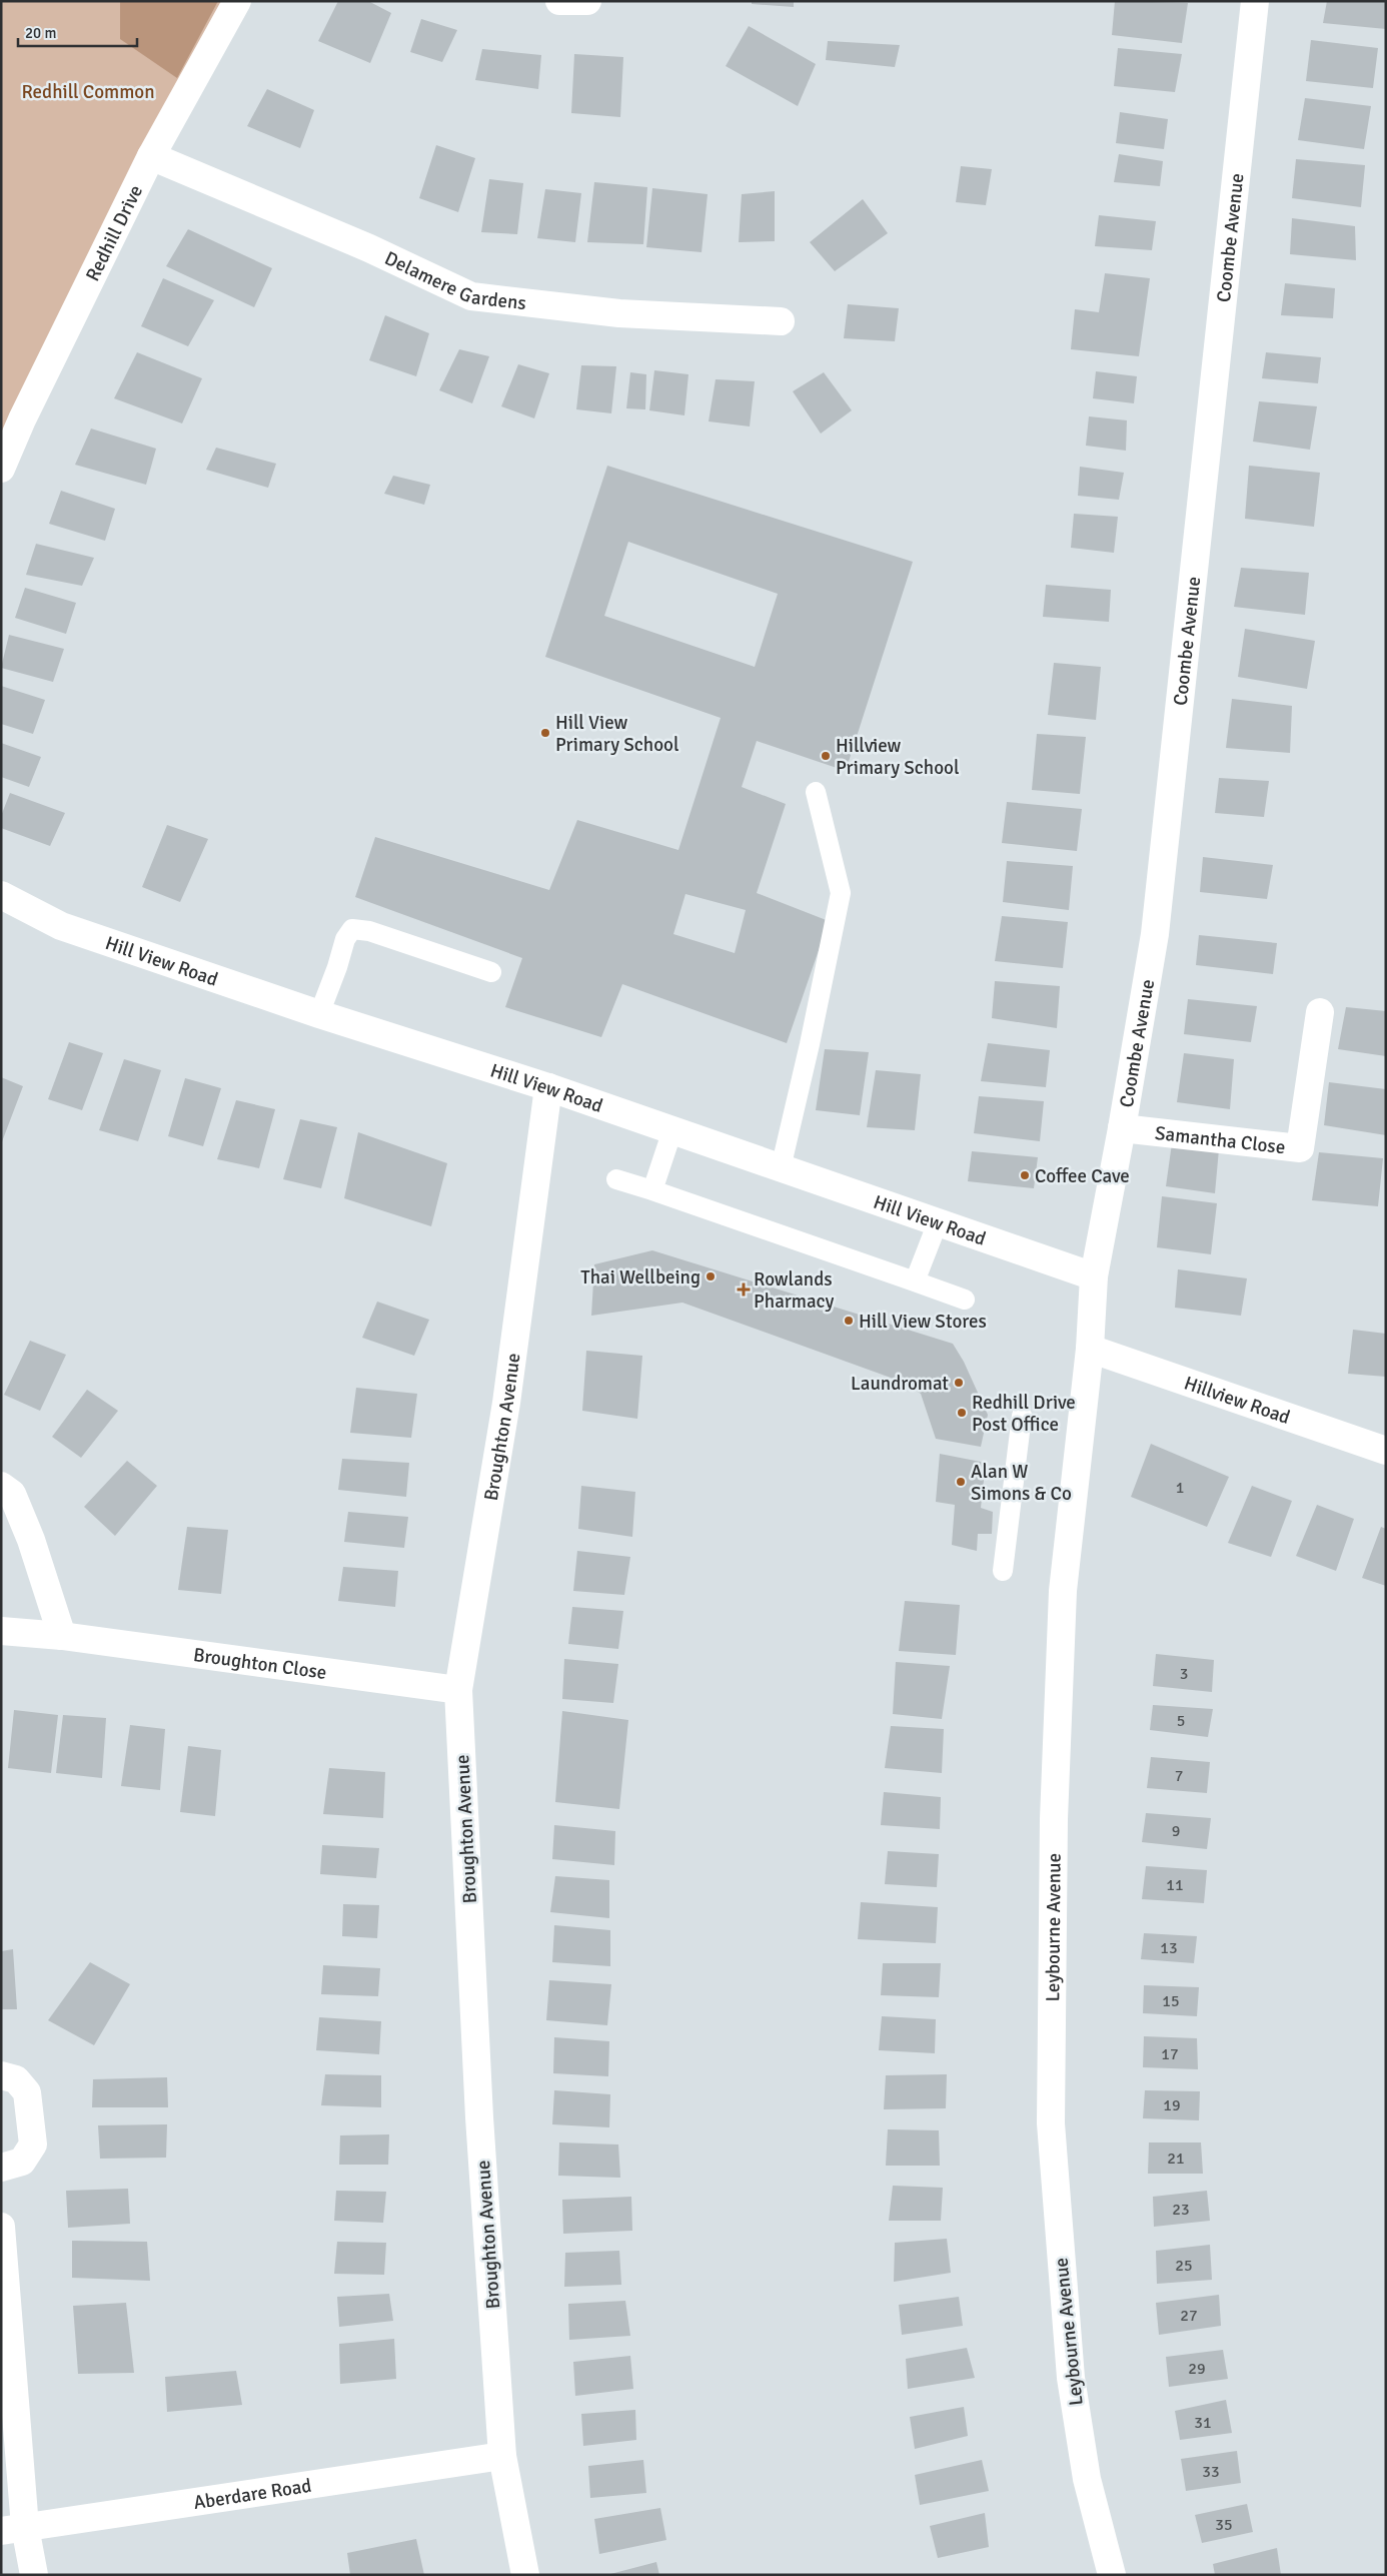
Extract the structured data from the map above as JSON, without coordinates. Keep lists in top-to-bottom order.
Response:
{
  "streets": {
    "street": [
      "Redhill Drive",
      "Coombe Avenue",
      "Delamere Gardens",
      "Hill View Road",
      "Samantha Close",
      "Hillview Road",
      "Broughton Avenue",
      "Broughton Close",
      "Leybourne Avenue",
      "Aberdare Road"
    ]
  },
  "crossings": [
    ["Redhill Drive", "Delamere Gardens"],
    ["Coombe Avenue", "Hill View Road"],
    ["Coombe Avenue", "Samantha Close"],
    ["Coombe Avenue", "Leybourne Avenue"],
    ["Hill View Road", "Broughton Avenue"],
    ["Hill View Road", "Leybourne Avenue"],
    ["Hillview Road", "Leybourne Avenue"],
    ["Broughton Avenue", "Broughton Close"],
    ["Broughton Avenue", "Aberdare Road"]
  ],
  "parks": ["Redhill Common"],
  "places": {
    "other": [
      "Hill View Primary School",
      "Hillview Primary School",
      "Coffee Cave",
      "Thai Wellbeing",
      "Hill View Stores",
      "Laundromat",
      "Redhill Drive Post Office",
      "Alan W Simons & Co"
    ],
    "health": ["Rowlands Pharmacy"]
  },
  "house_numbers": [
    "1",
    "3",
    "5",
    "7",
    "9",
    "11",
    "13",
    "15",
    "17",
    "19",
    "21",
    "23",
    "25",
    "27",
    "29",
    "31",
    "33",
    "35"
  ],
  "scale_bar": "20 m"
}
